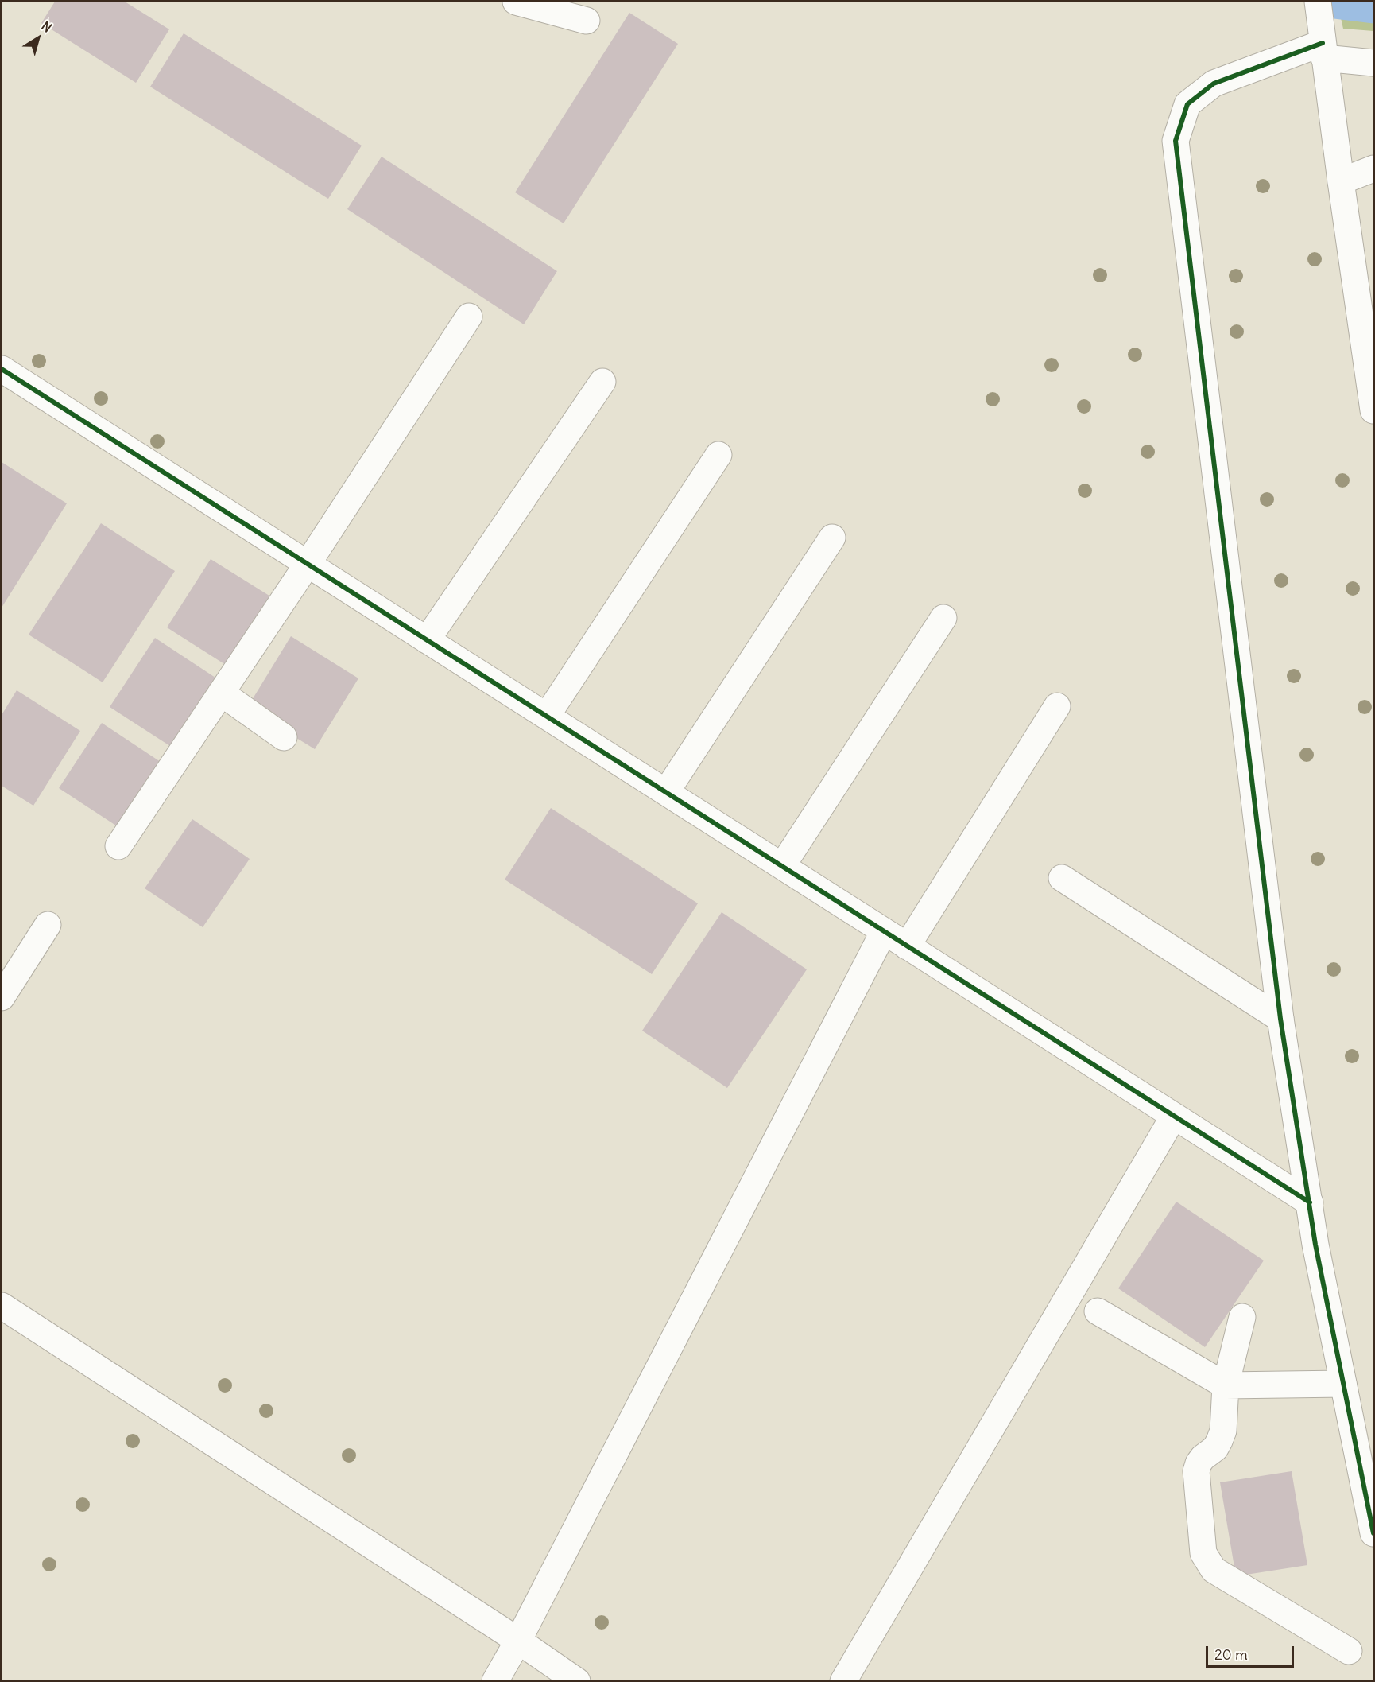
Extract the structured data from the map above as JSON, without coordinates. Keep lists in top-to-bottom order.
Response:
{
  "scale_bar": "20 m",
  "north": "top right"
}
